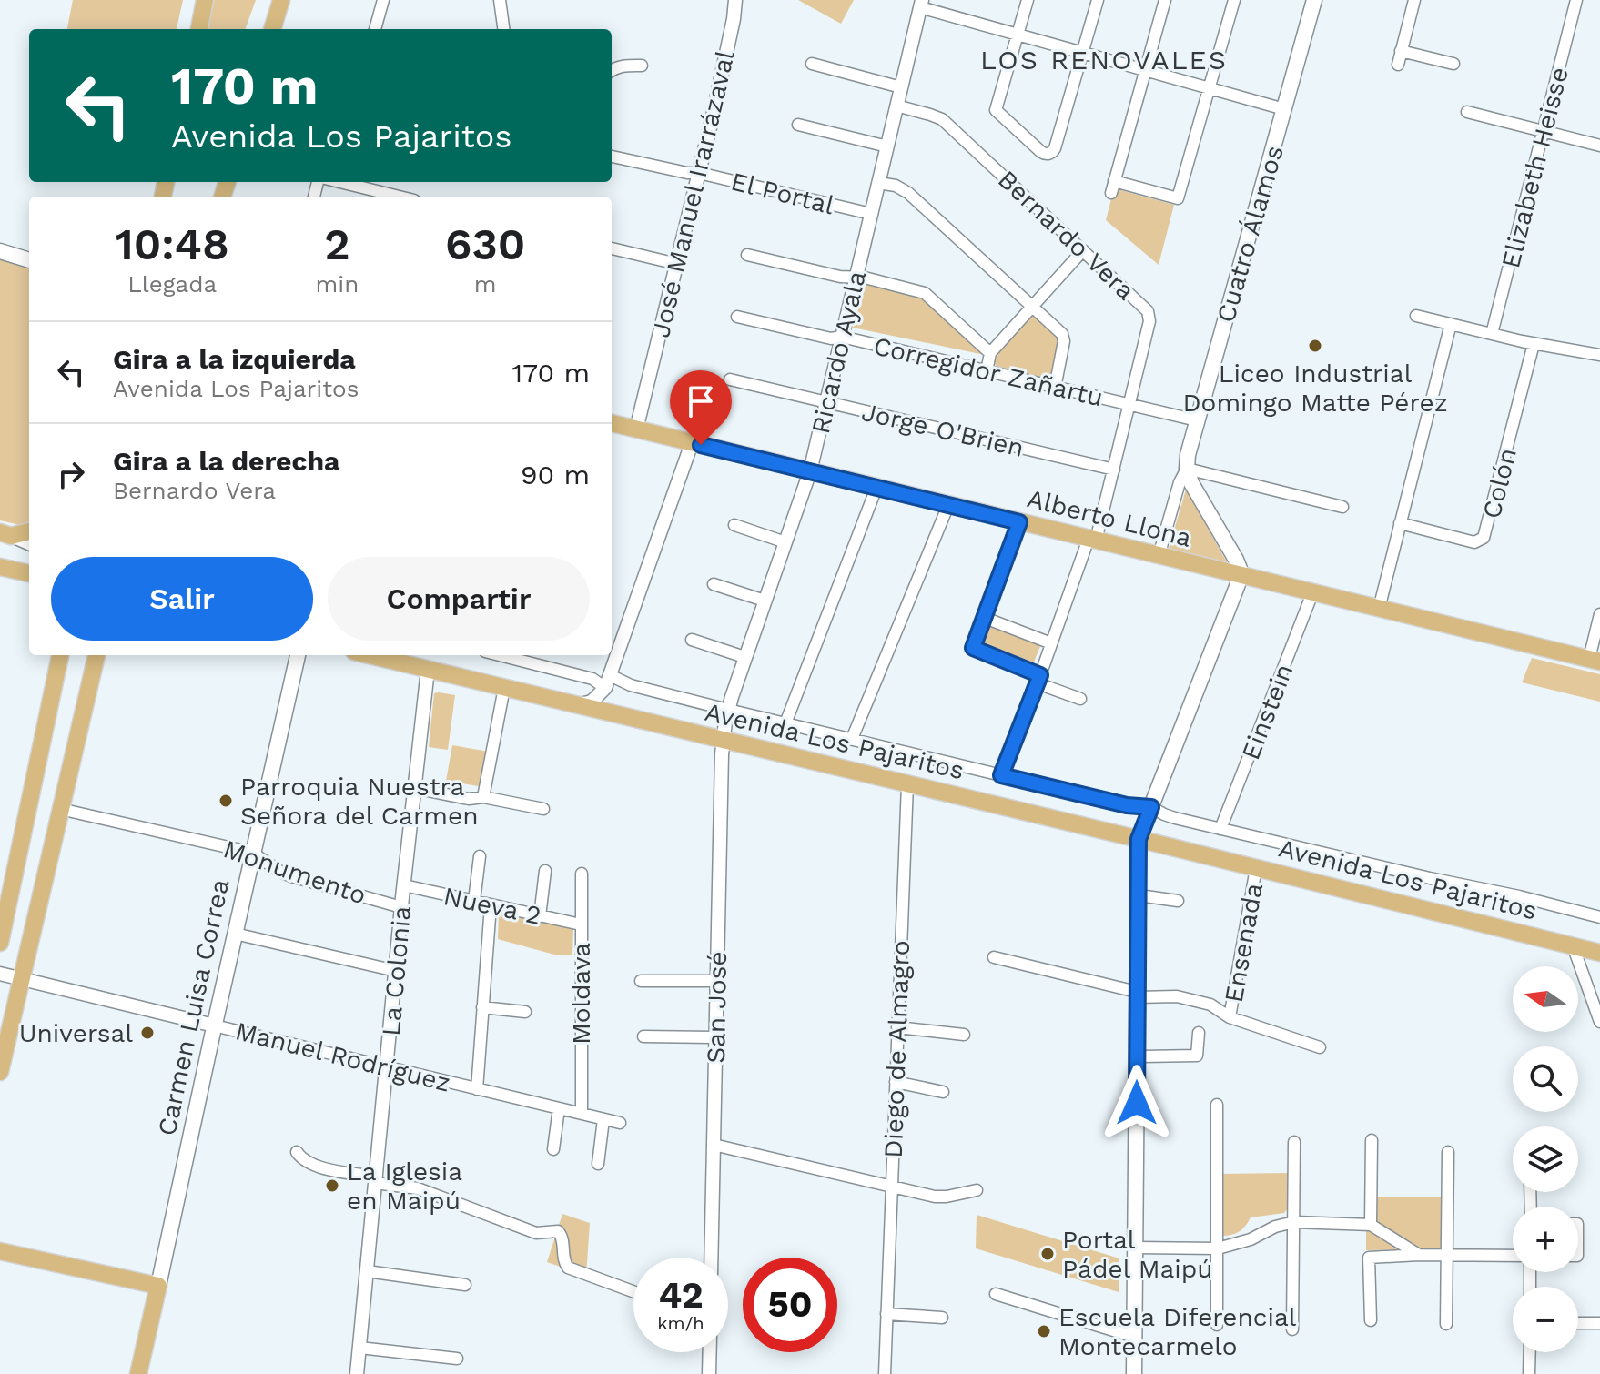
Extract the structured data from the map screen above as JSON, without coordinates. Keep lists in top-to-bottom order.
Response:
{
  "streets": {
    "main road": [
      "Cuatro Álamos",
      "Alberto Llona",
      "Avenida Los Pajaritos",
      "Carmen Luisa Correa"
    ],
    "street": [
      "Elizabeth Heisse",
      "El Portal",
      "José Manuel Irarrázaval",
      "Bernardo Vera",
      "Ricardo Ayala",
      "Corregidor Zañartu",
      "Jorge O'Brien",
      "Colón",
      "Einstein",
      "Monumento",
      "Nueva 2",
      "Ensenada",
      "La Colonia",
      "Moldava",
      "San José",
      "Diego de Almagro",
      "Manuel Rodríguez"
    ]
  },
  "crossings": [
    ["El Portal", "José Manuel Irarrázaval"],
    ["El Portal", "Ricardo Ayala"],
    ["José Manuel Irarrázaval", "Alberto Llona"],
    ["Cuatro Álamos", "Corregidor Zañartu"],
    ["Cuatro Álamos", "Alberto Llona"],
    ["Bernardo Vera", "Ricardo Ayala"],
    ["Bernardo Vera", "Corregidor Zañartu"],
    ["Bernardo Vera", "Jorge O'Brien"],
    ["Bernardo Vera", "Alberto Llona"],
    ["Bernardo Vera", "Avenida Los Pajaritos"],
    ["Ricardo Ayala", "Corregidor Zañartu"],
    ["Ricardo Ayala", "Jorge O'Brien"],
    ["Ricardo Ayala", "Alberto Llona"],
    ["Ricardo Ayala", "Avenida Los Pajaritos"],
    ["Ricardo Ayala", "San José"],
    ["Alberto Llona", "Einstein"],
    ["Einstein", "Avenida Los Pajaritos"],
    ["Avenida Los Pajaritos", "Ensenada"],
    ["Avenida Los Pajaritos", "La Colonia"],
    ["Avenida Los Pajaritos", "San José"],
    ["Avenida Los Pajaritos", "Diego de Almagro"],
    ["Monumento", "La Colonia"],
    ["Monumento", "Carmen Luisa Correa"],
    ["Nueva 2", "La Colonia"],
    ["Nueva 2", "Moldava"],
    ["La Colonia", "Manuel Rodríguez"],
    ["Moldava", "Manuel Rodríguez"],
    ["Carmen Luisa Correa", "Manuel Rodríguez"]
  ],
  "districts": ["LOS RENOVALES"],
  "places": [
    "Liceo Industrial Domingo Matte Pérez",
    "Parroquia Nuestra Señora del Carmen",
    "Universal",
    "La Iglesia en Maipú",
    "Portal Pádel Maipú",
    "Escuela Diferencial Montecarmelo"
  ],
  "north": "left",
  "page": {
    "turn": ["170 m", "Avenida Los Pajaritos"],
    "eta": [
      "10:48",
      "Llegada",
      "2",
      "min",
      "630",
      "m"
    ],
    "list": [
      {
        "name": "Gira a la izquierda",
        "note": "Avenida Los Pajaritos",
        "value": "170 m"
      },
      {
        "name": "Gira a la derecha",
        "note": "Bernardo Vera",
        "value": "90 m"
      }
    ],
    "buttons": ["Salir", "Compartir"],
    "map_buttons": ["+", "−"],
    "speed": "42 km/h",
    "limit": "50"
  }
}
